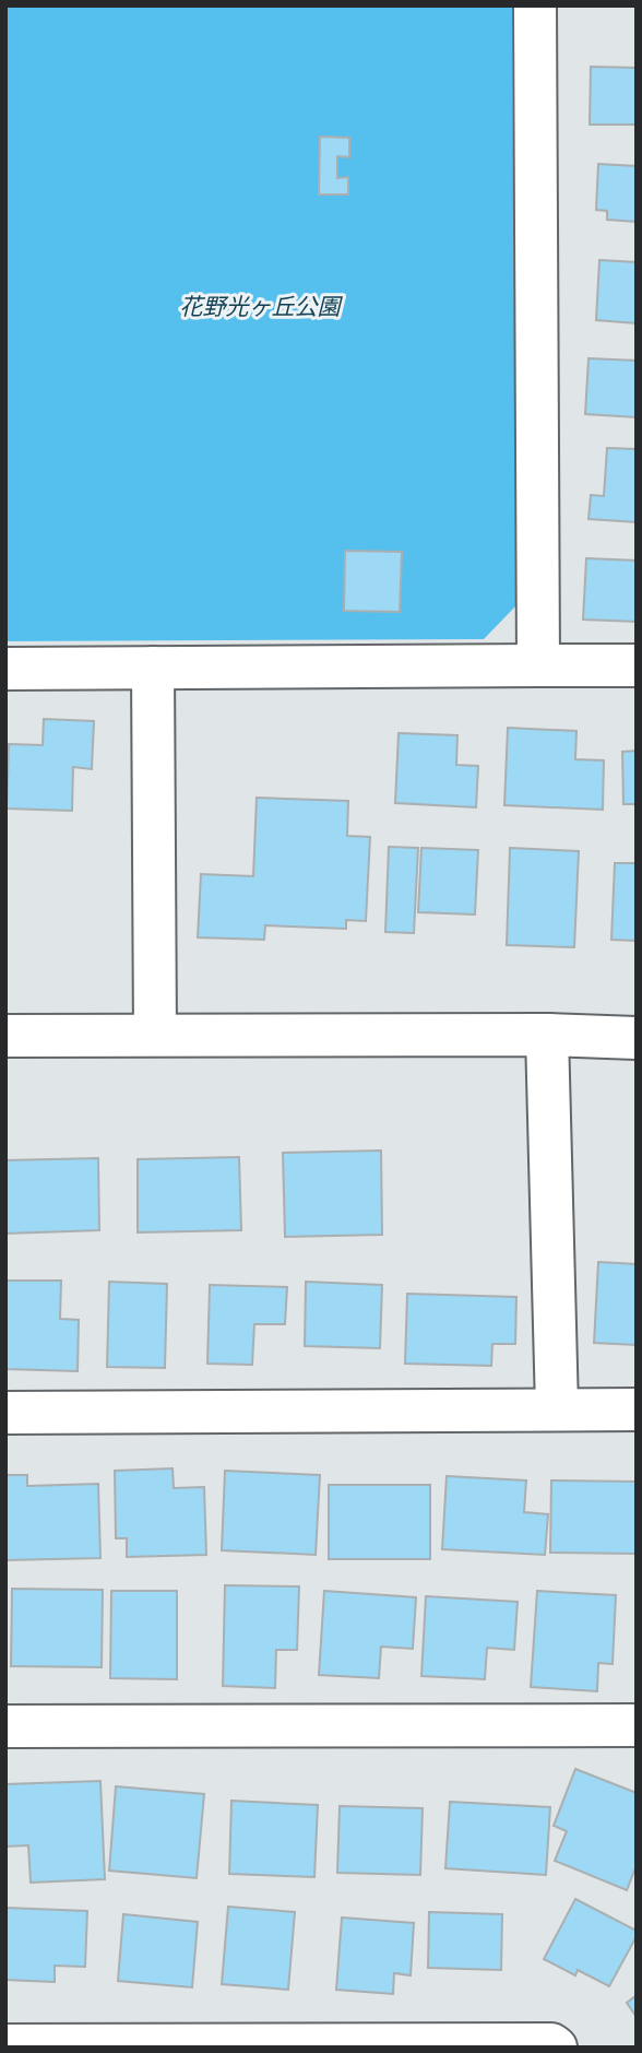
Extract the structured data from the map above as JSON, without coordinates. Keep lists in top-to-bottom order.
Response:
{
  "parks": ["花野光ヶ丘公園"]
}
